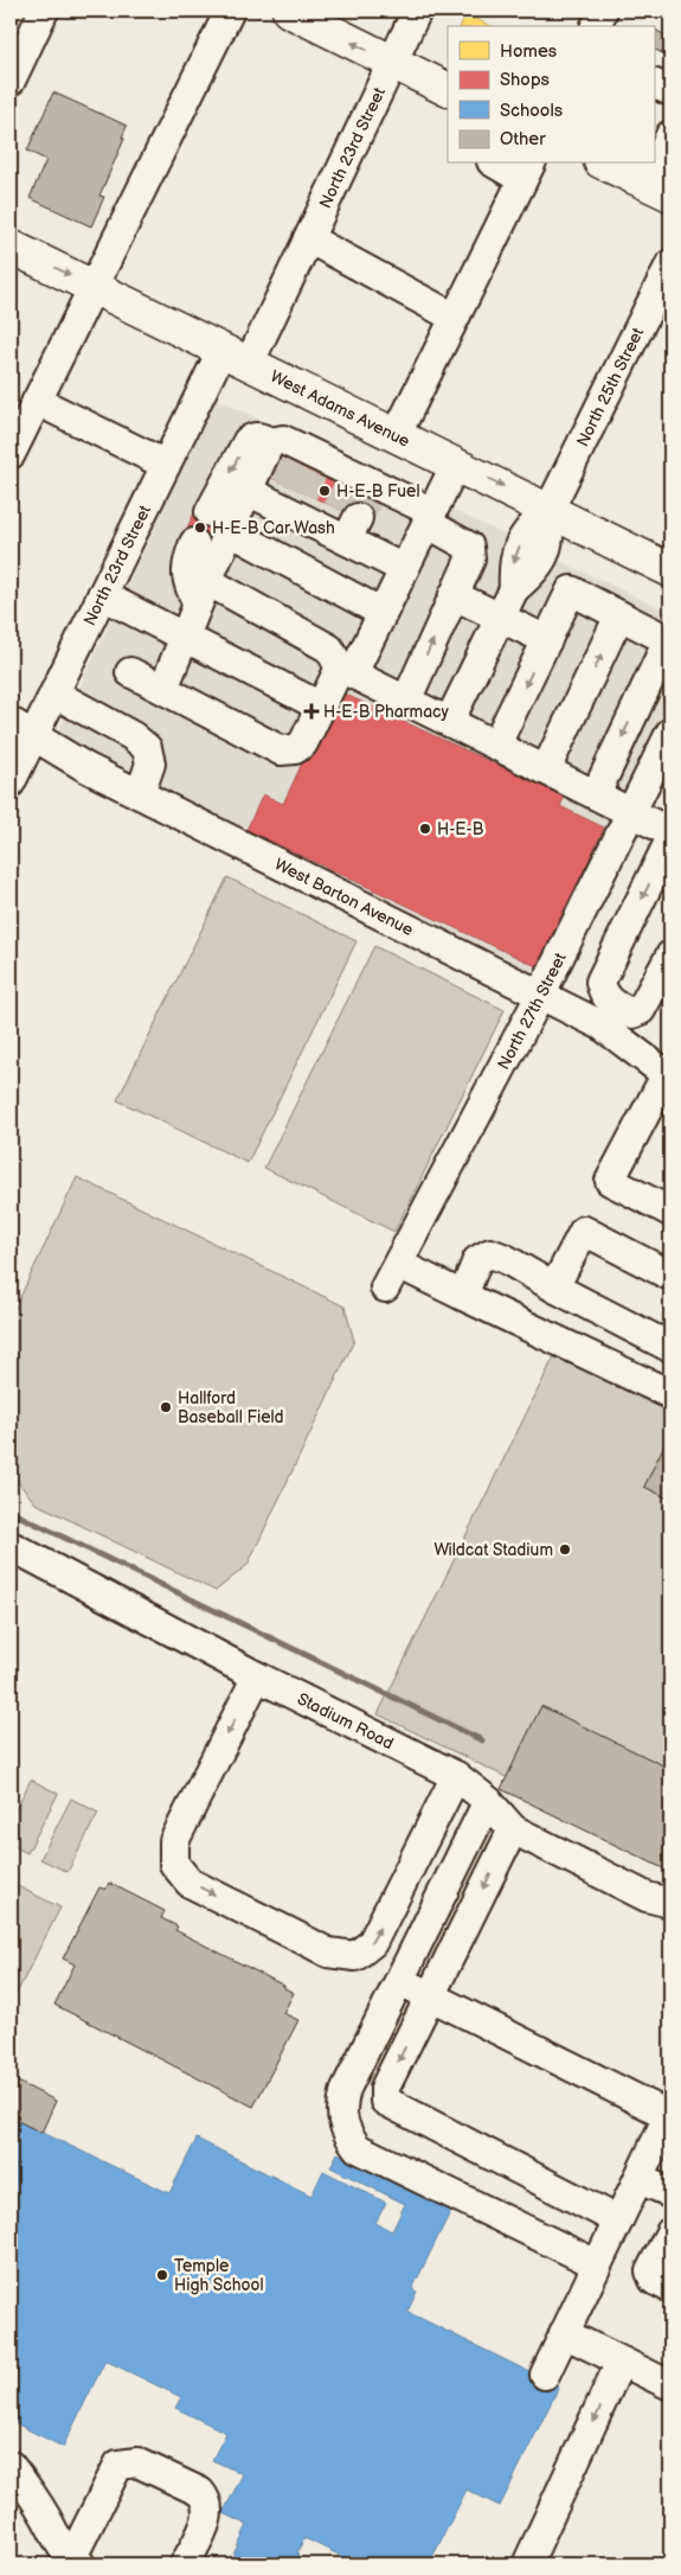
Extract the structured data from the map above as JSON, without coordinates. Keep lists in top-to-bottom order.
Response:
{
  "streets": {
    "main road": ["West Adams Avenue"],
    "street": [
      "North 23rd Street",
      "North 25th Street",
      "West Barton Avenue",
      "North 27th Street",
      "Stadium Road"
    ]
  },
  "crossings": [
    ["North 23rd Street", "West Adams Avenue"],
    ["North 23rd Street", "West Barton Avenue"],
    ["North 25th Street", "West Adams Avenue"],
    ["West Barton Avenue", "North 27th Street"]
  ],
  "places": {
    "other": [
      "H-E-B Fuel",
      "H-E-B Car Wash",
      "H-E-B",
      "Hallford Baseball Field",
      "Wildcat Stadium",
      "Temple High School"
    ],
    "health": ["H-E-B Pharmacy"]
  },
  "legend": [
    "Homes",
    "Shops",
    "Schools",
    "Other"
  ]
}
